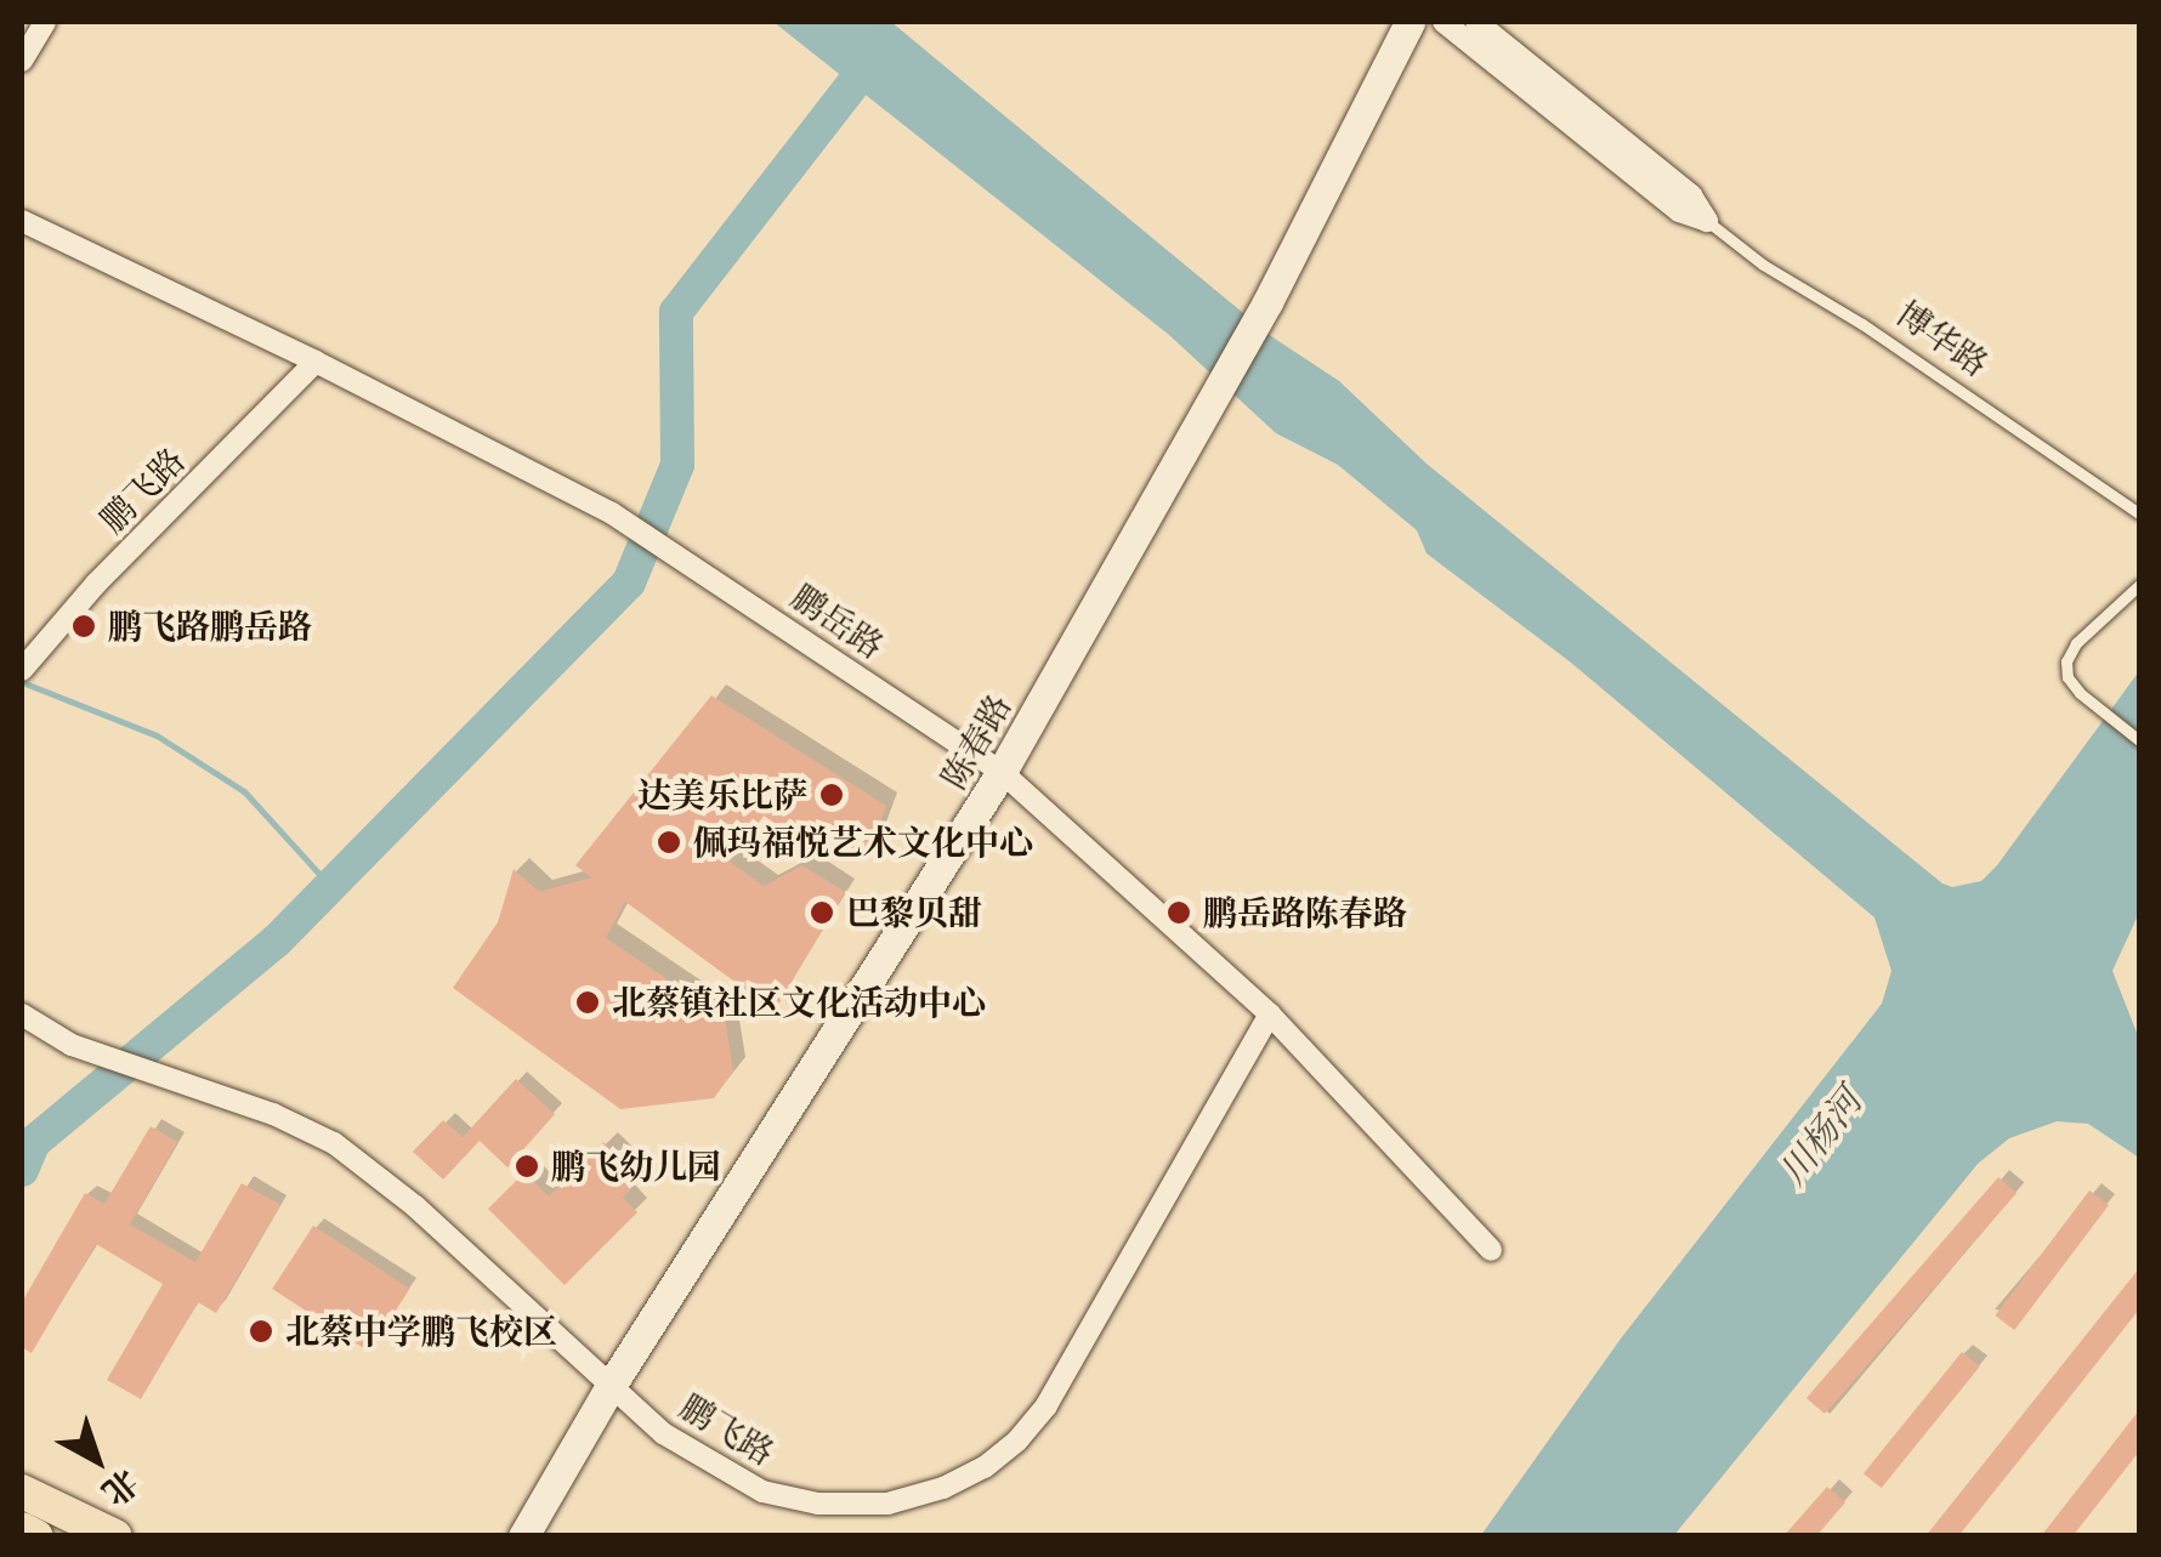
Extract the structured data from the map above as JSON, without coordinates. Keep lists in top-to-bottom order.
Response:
{
  "streets": {
    "street": [
      "博华路",
      "鹏飞路",
      "鹏岳路",
      "陈春路"
    ]
  },
  "crossings": [
    ["鹏飞路", "鹏岳路"],
    ["鹏飞路", "陈春路"],
    ["鹏岳路", "陈春路"]
  ],
  "water": ["川杨河"],
  "places": [
    "鹏飞路鹏岳路",
    "达美乐比萨",
    "佩玛福悦艺术文化中心",
    "巴黎贝甜",
    "鹏岳路陈春路",
    "北蔡镇社区文化活动中心",
    "鹏飞幼儿园",
    "北蔡中学鹏飞校区"
  ],
  "north": "bottom right"
}
